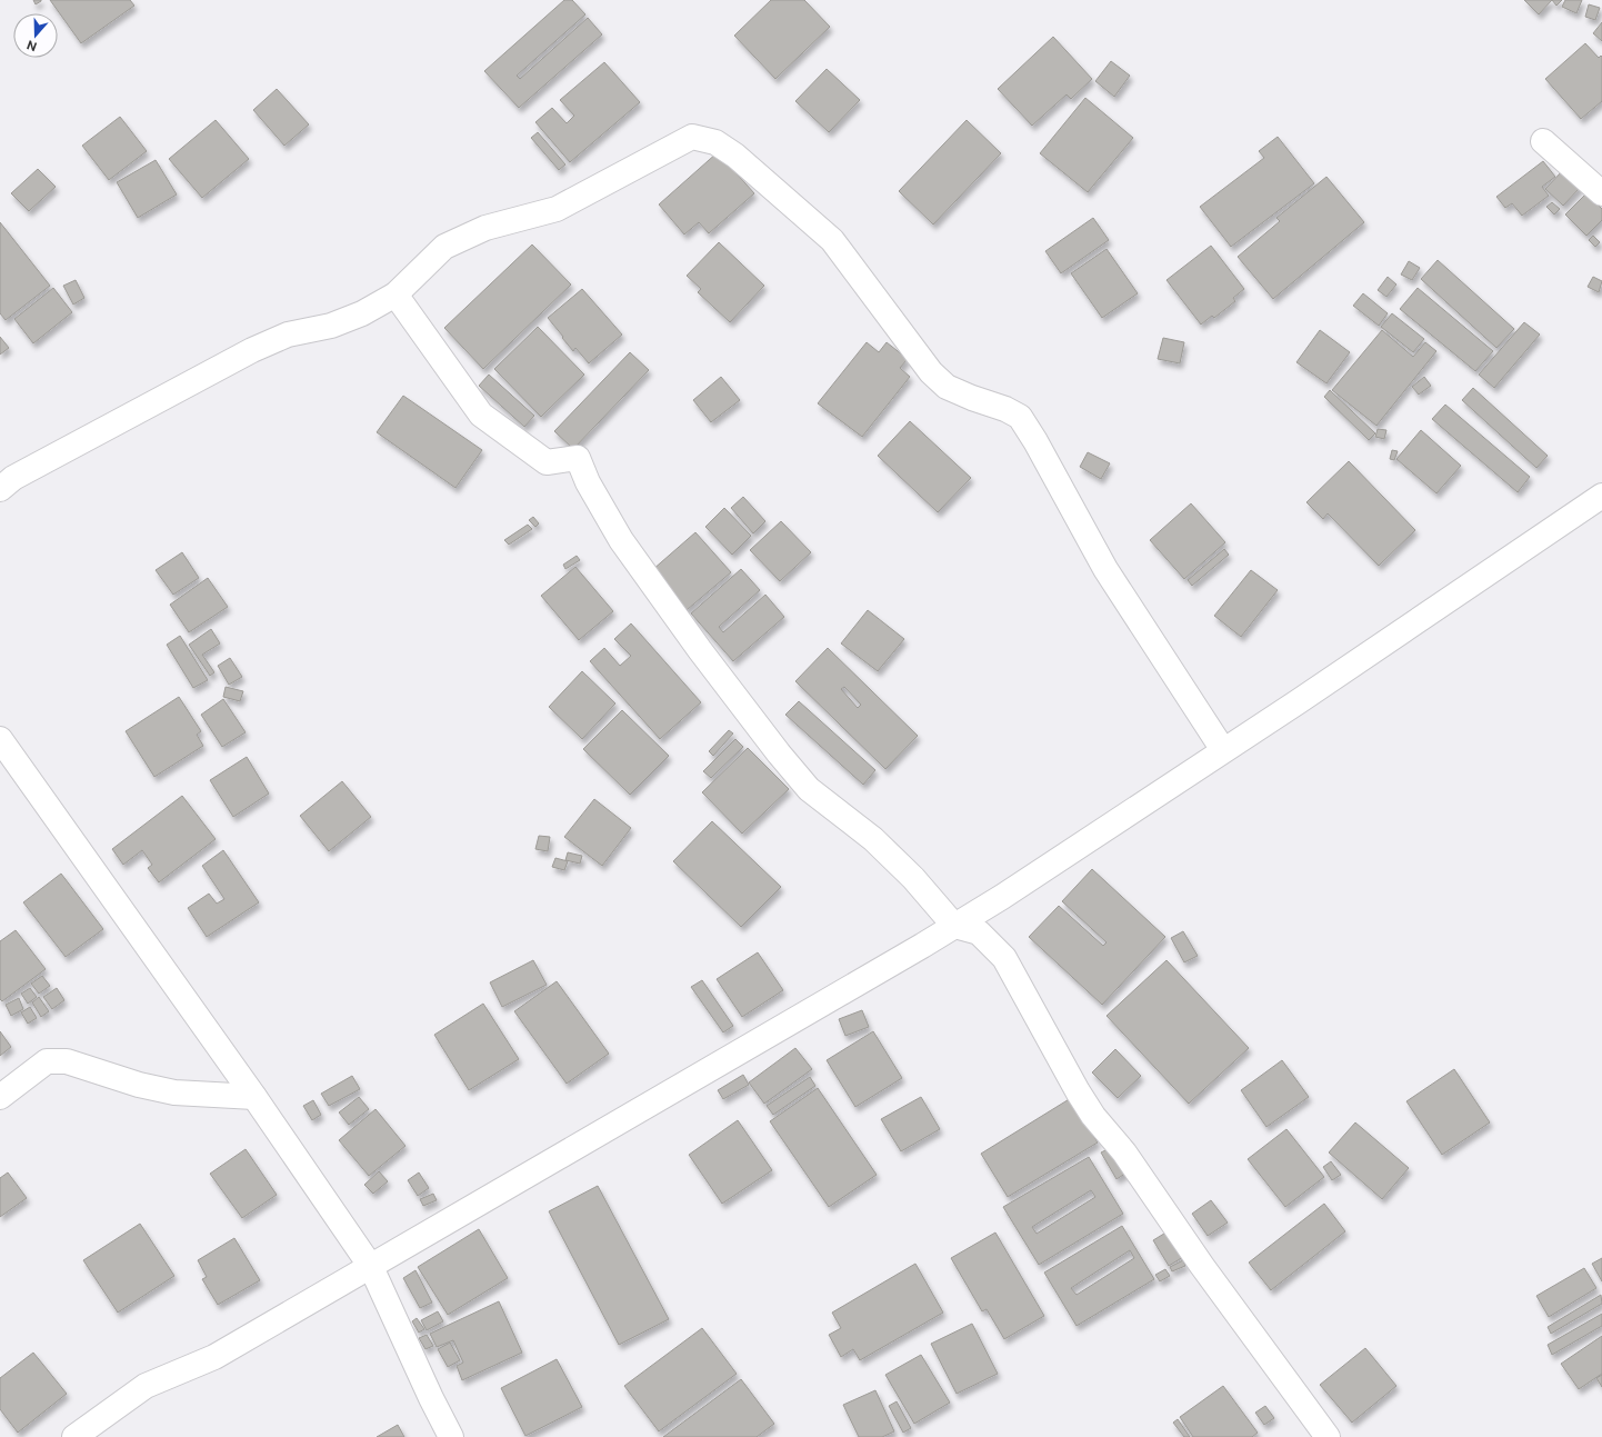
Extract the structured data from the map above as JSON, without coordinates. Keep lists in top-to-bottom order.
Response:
{
  "north": "bottom"
}
